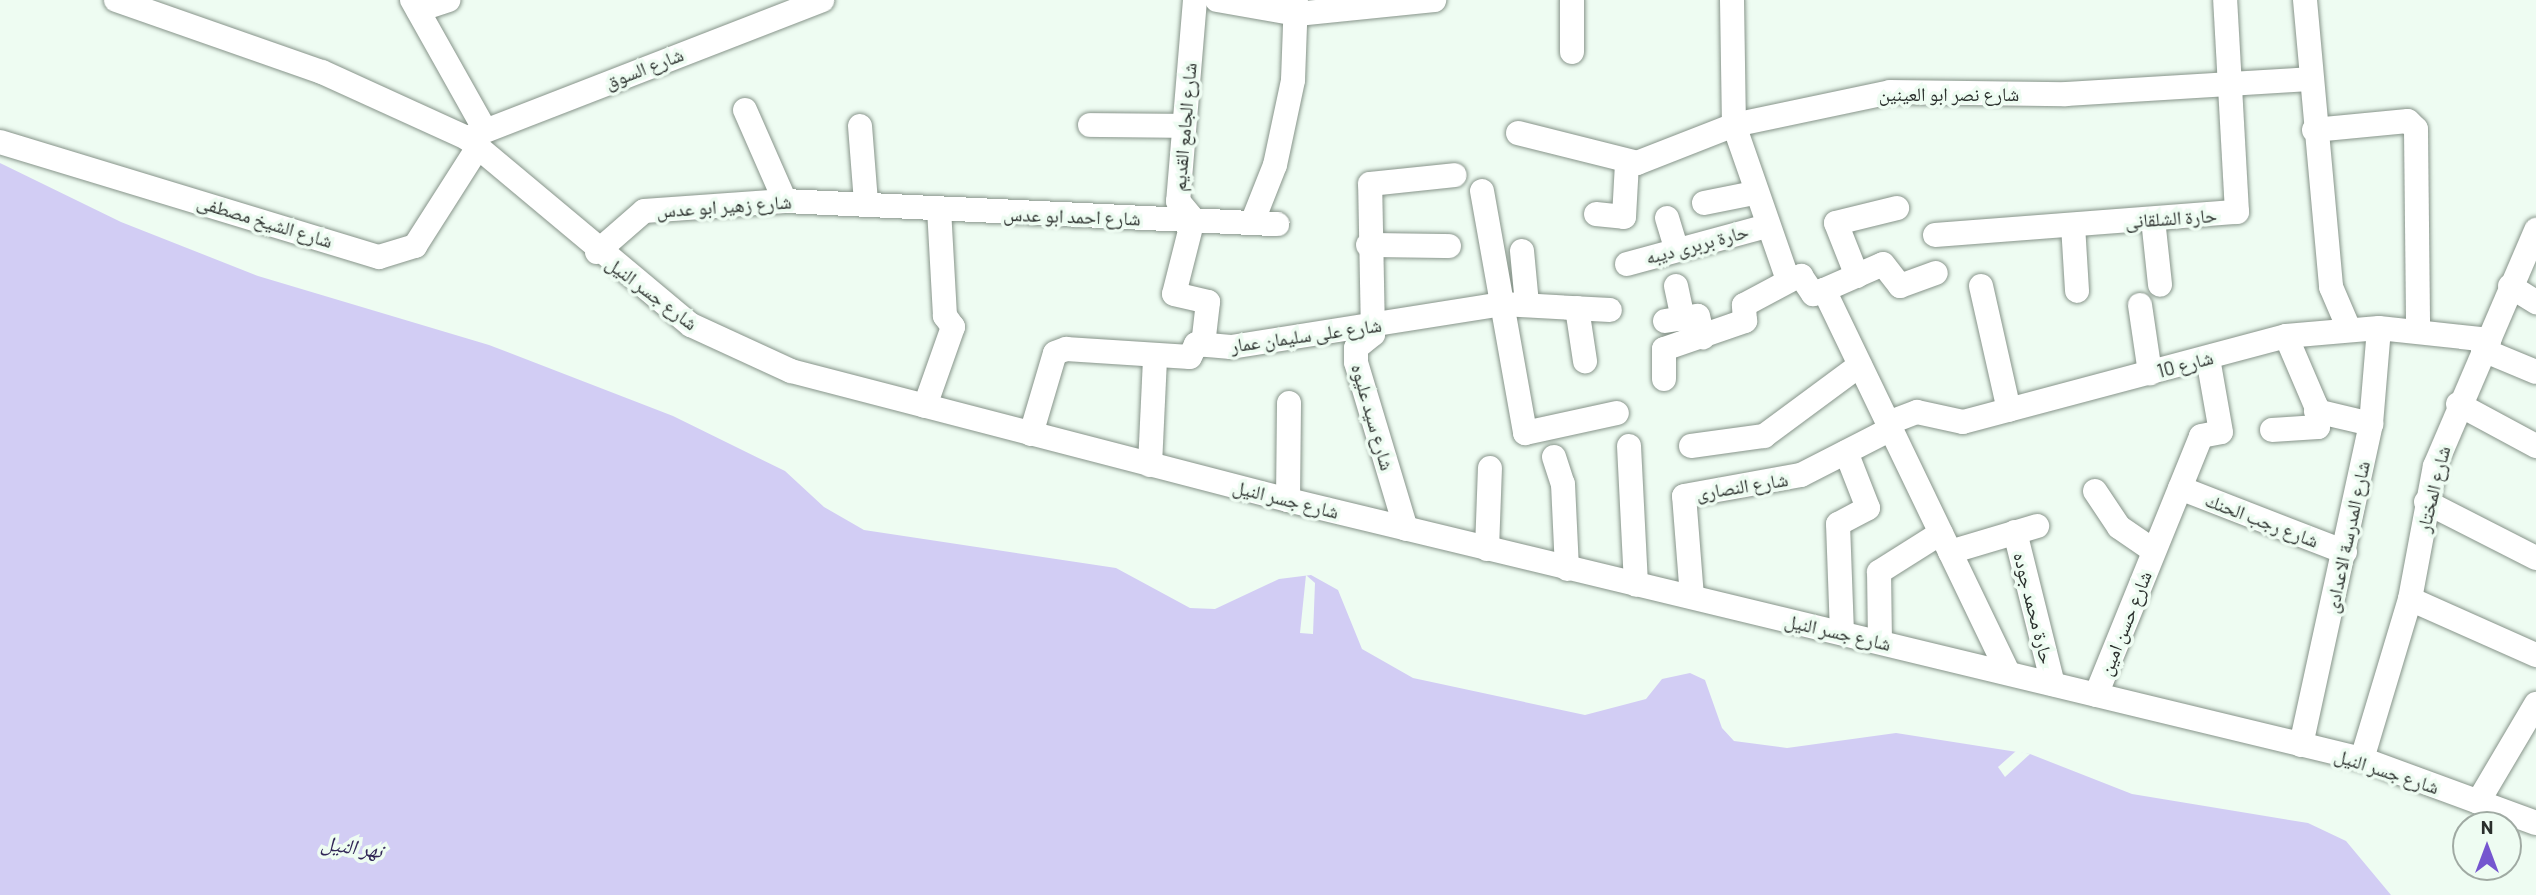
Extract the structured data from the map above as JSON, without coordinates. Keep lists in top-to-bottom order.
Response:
{
  "streets": {
    "street": [
      "شارع السوق",
      "شارع نصر ابو العينين",
      "شارع الجامع القديم",
      "شارع زهير ابو عدس",
      "شارع احمد ابو عدس",
      "حارة الشلقانى",
      "شارع الشيخ مصطفى",
      "حارة بربرى ديبه",
      "شارع جسر النيل",
      "شارع على سليمان عمار",
      "شارع 10",
      "شارع سيد عليوه",
      "شارع النصارى",
      "شارع المختار",
      "شارع رجب الحنك",
      "شارع المدرسة الاعدادى",
      "حارة محمد جوده",
      "شارع حسن امين"
    ]
  },
  "crossings": [
    ["شارع السوق", "شارع الشيخ مصطفى"],
    ["شارع السوق", "شارع جسر النيل"],
    ["شارع نصر ابو العينين", "حارة الشلقانى"],
    ["شارع الجامع القديم", "شارع احمد ابو عدس"],
    ["شارع الجامع القديم", "شارع على سليمان عمار"],
    ["شارع زهير ابو عدس", "شارع احمد ابو عدس"],
    ["شارع زهير ابو عدس", "شارع جسر النيل"],
    ["شارع الشيخ مصطفى", "شارع جسر النيل"],
    ["شارع جسر النيل", "شارع على سليمان عمار"],
    ["شارع جسر النيل", "شارع سيد عليوه"],
    ["شارع جسر النيل", "شارع النصارى"],
    ["شارع جسر النيل", "شارع المختار"],
    ["شارع جسر النيل", "شارع المدرسة الاعدادى"],
    ["شارع جسر النيل", "حارة محمد جوده"],
    ["شارع جسر النيل", "شارع حسن امين"],
    ["شارع على سليمان عمار", "شارع سيد عليوه"],
    ["شارع 10", "شارع النصارى"],
    ["شارع 10", "شارع المختار"],
    ["شارع 10", "شارع المدرسة الاعدادى"],
    ["شارع 10", "شارع حسن امين"],
    ["شارع رجب الحنك", "شارع المدرسة الاعدادى"],
    ["شارع رجب الحنك", "شارع حسن امين"]
  ],
  "water": ["نهر النيل"],
  "north": "top"
}
